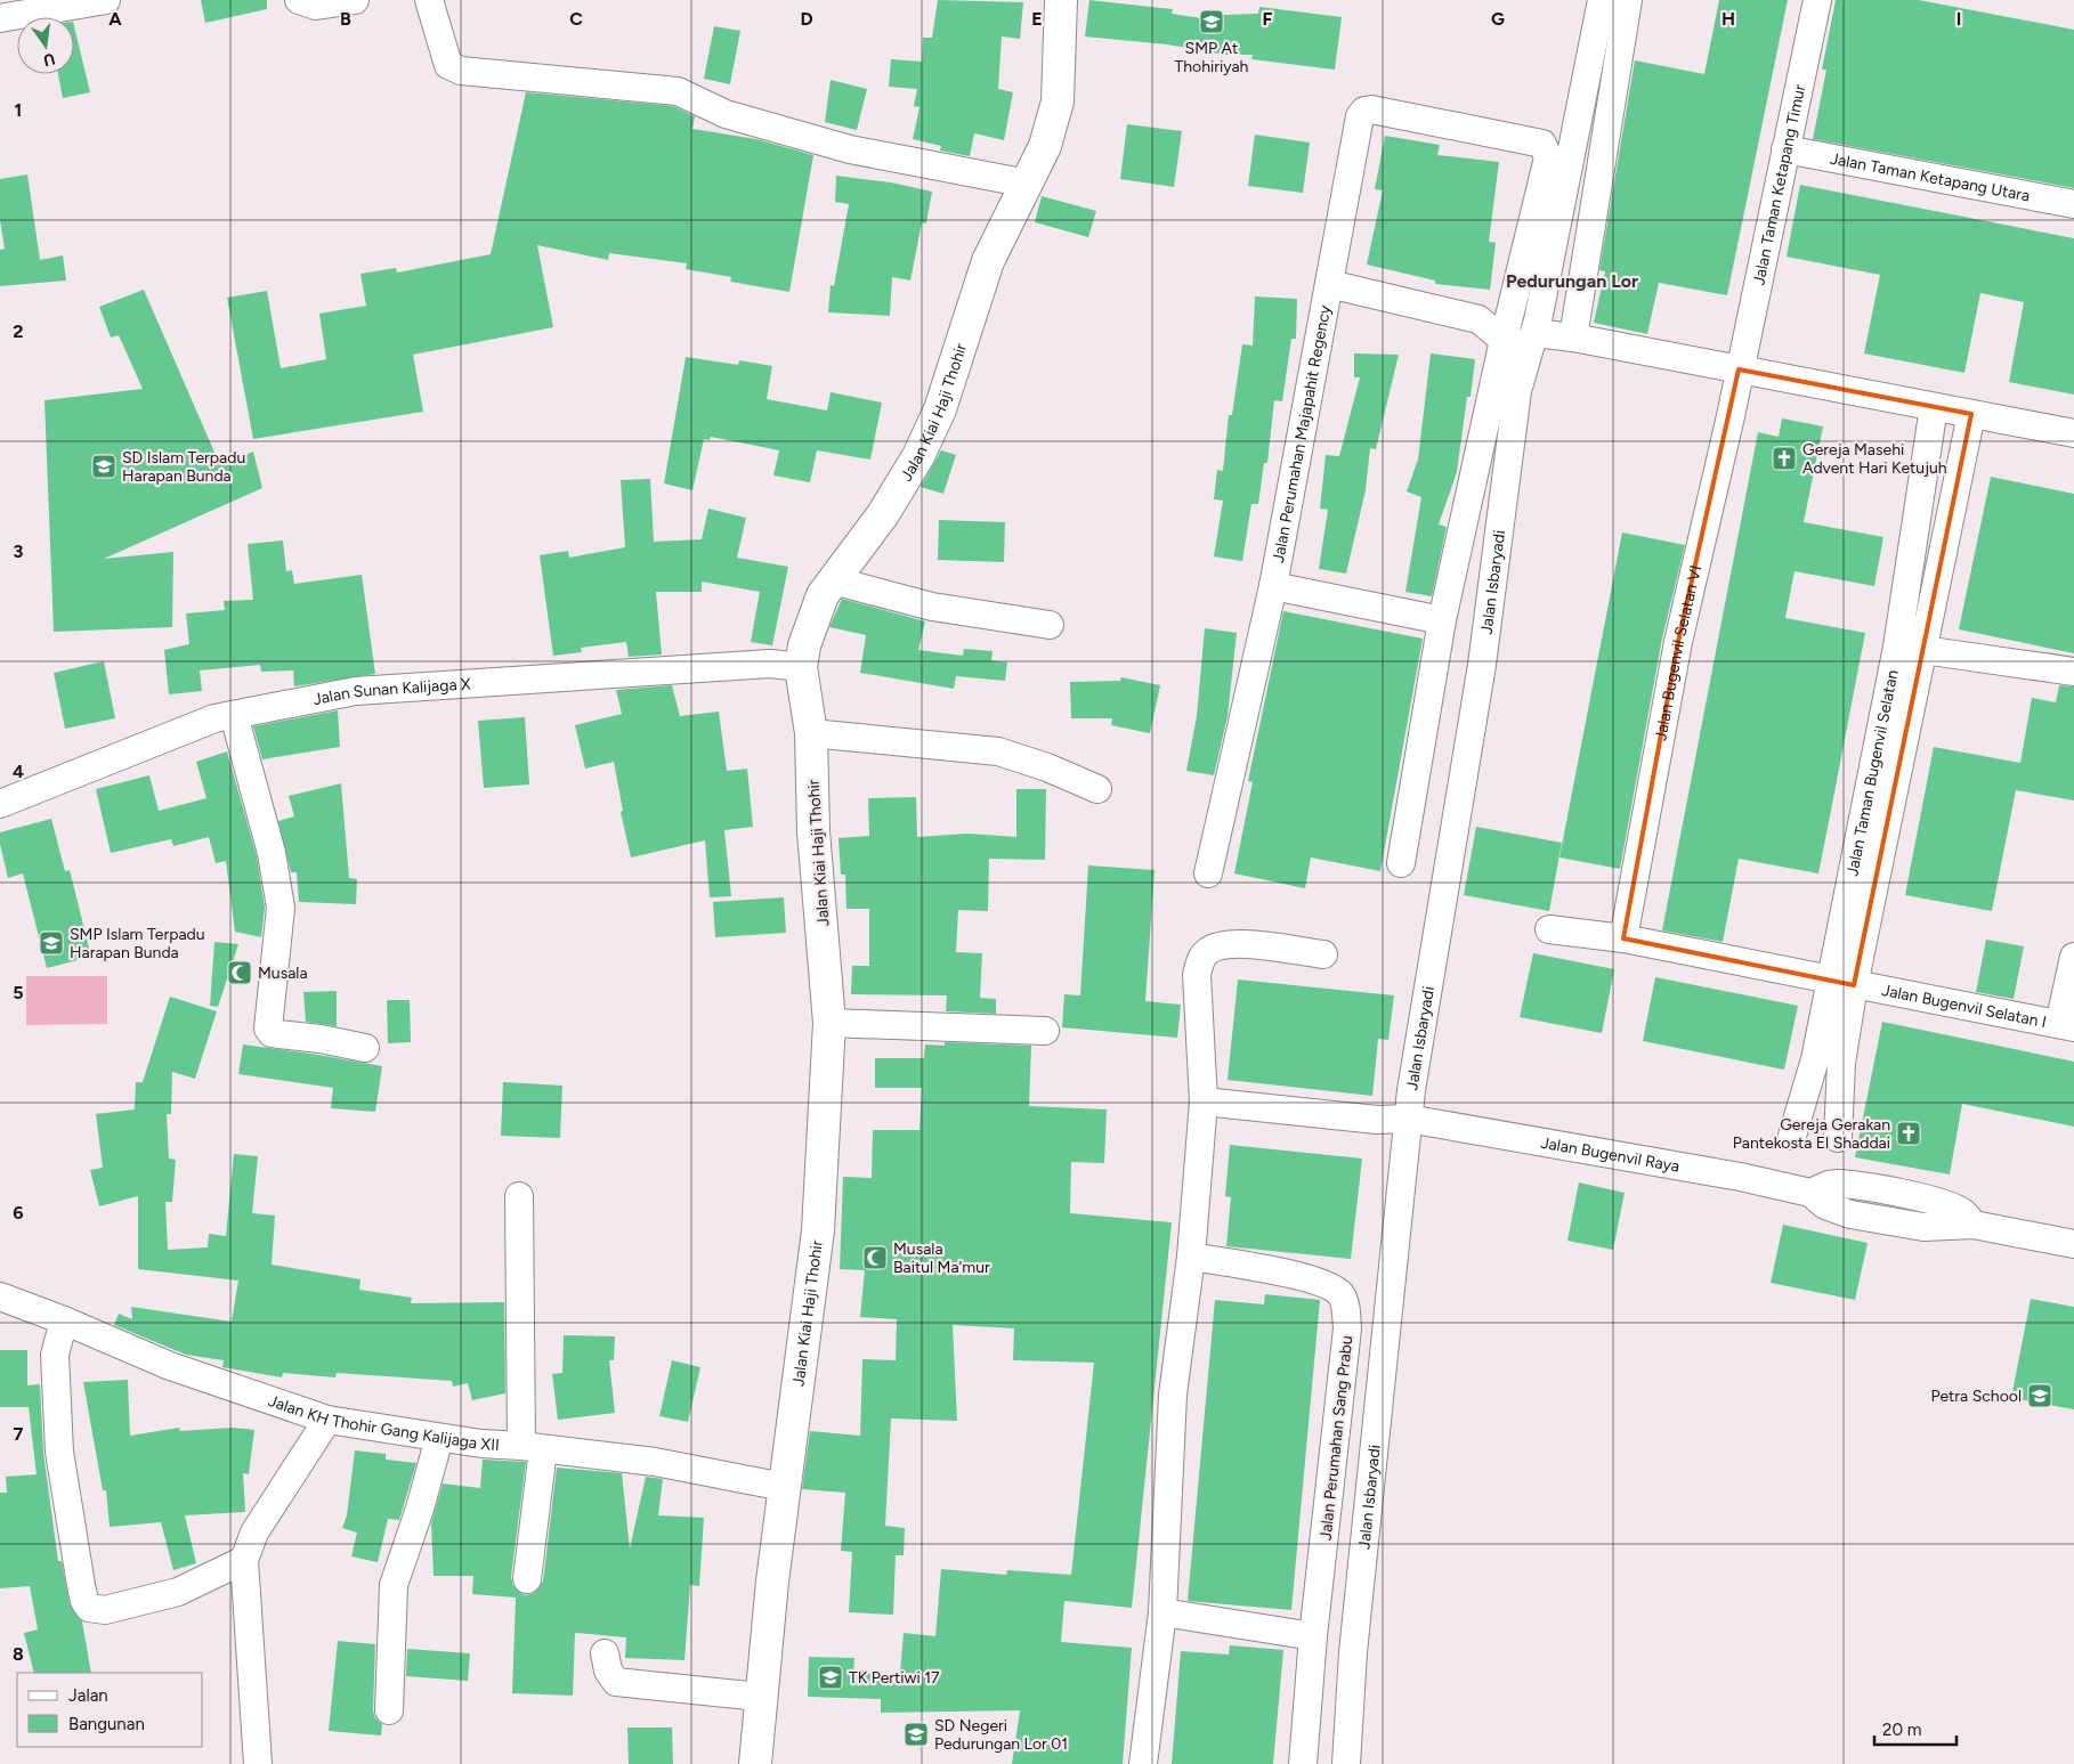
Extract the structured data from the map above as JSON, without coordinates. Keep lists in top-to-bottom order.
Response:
{
  "streets": {
    "street": [
      "Jalan Taman Ketapang Utara",
      "Jalan Taman Ketapang Timur",
      "Jalan Kiai Haji Thohir",
      "Jalan Perumahan Majapahit Regency",
      "Jalan Isbaryadi",
      "Jalan Bugenvil Selatan VI",
      "Jalan Sunan Kalijaga X",
      "Jalan Taman Bugenvil Selatan",
      "Jalan Bugenvil Selatan I",
      "Jalan Bugenvil Raya",
      "Jalan KH Thohir Gang Kalijaga XII",
      "Jalan Perumahan Sang Prabu"
    ]
  },
  "crossings": [
    ["Jalan Taman Ketapang Utara", "Jalan Taman Ketapang Timur"],
    ["Jalan Taman Ketapang Timur", "Jalan Bugenvil Selatan VI"],
    ["Jalan Kiai Haji Thohir", "Jalan Sunan Kalijaga X"],
    ["Jalan Kiai Haji Thohir", "Jalan KH Thohir Gang Kalijaga XII"],
    ["Jalan Perumahan Majapahit Regency", "Jalan Isbaryadi"],
    ["Jalan Isbaryadi", "Jalan Bugenvil Raya"],
    ["Jalan Taman Bugenvil Selatan", "Jalan Bugenvil Selatan I"]
  ],
  "districts": ["Pedurungan Lor"],
  "places": {
    "school or university": [
      "SMP At Thohiriyah",
      "SD Islam Terpadu Harapan Bunda",
      "SMP Islam Terpadu Harapan Bunda",
      "Petra School",
      "TK Pertiwi 17",
      "SD Negeri Pedurungan Lor 01"
    ],
    "church": ["Gereja Masehi Advent Hari Ketujuh", "Gereja Gerakan Pantekosta El Shaddai"],
    "mosque": ["Musala", "Musala Baitul Ma'mur"]
  },
  "legend": ["Jalan", "Bangunan"],
  "scale_bar": "20 m",
  "north": "bottom",
  "grid": {
    "columns": [
      "A",
      "B",
      "C",
      "D",
      "E",
      "F",
      "G",
      "H",
      "I"
    ],
    "rows": [
      "1",
      "2",
      "3",
      "4",
      "5",
      "6",
      "7",
      "8"
    ]
  }
}
